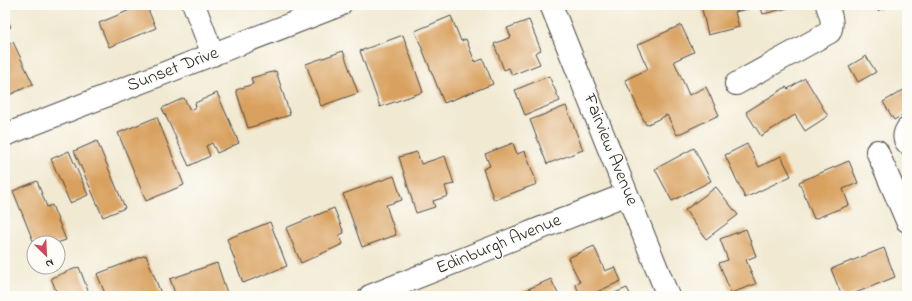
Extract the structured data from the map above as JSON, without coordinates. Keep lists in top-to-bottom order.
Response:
{
  "streets": {
    "street": ["Sunset Drive", "Fairview Avenue", "Edinburgh Avenue"]
  },
  "crossings": [
    ["Fairview Avenue", "Edinburgh Avenue"]
  ],
  "north": "bottom right"
}
